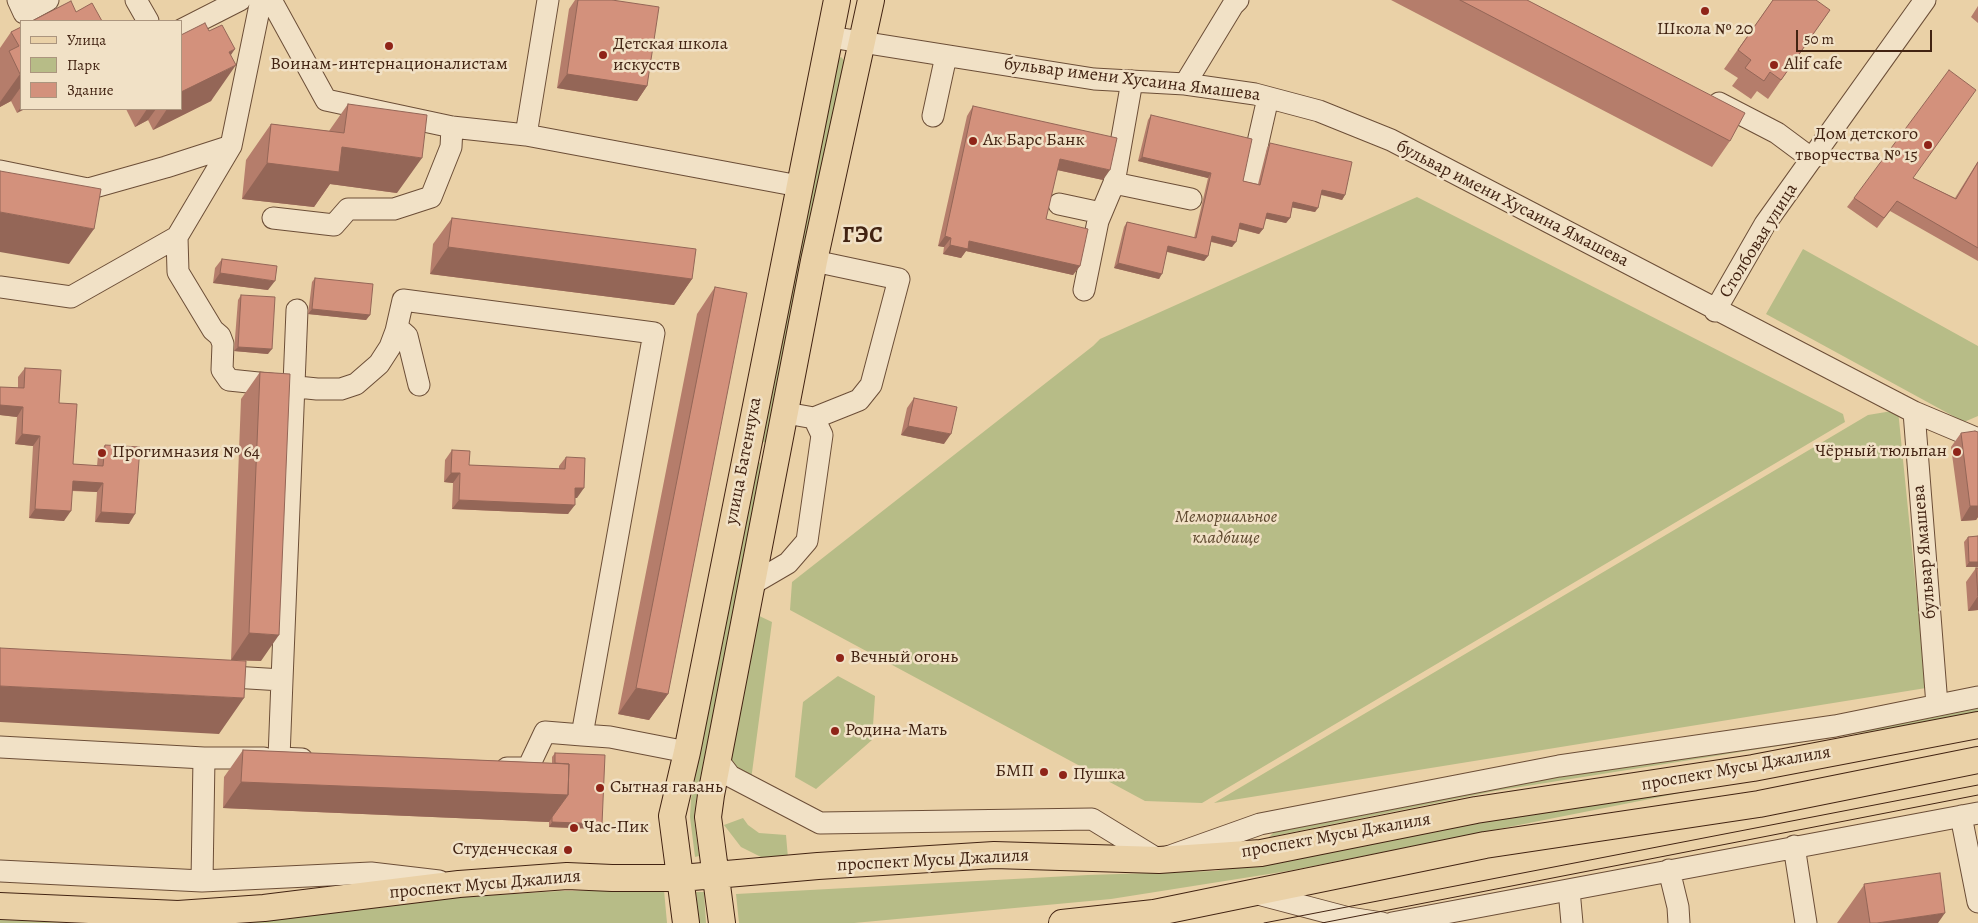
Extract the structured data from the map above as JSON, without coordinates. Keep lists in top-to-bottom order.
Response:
{
  "streets": {
    "main road": ["улица Батенчука", "проспект Мусы Джалиля"],
    "street": ["бульвар имени Хусаина Ямашева", "Столбовая улица", "бульвар Ямашева"]
  },
  "crossings": [
    ["бульвар имени Хусаина Ямашева", "Столбовая улица"],
    ["бульвар имени Хусаина Ямашева", "улица Батенчука"],
    ["улица Батенчука", "проспект Мусы Джалиля"]
  ],
  "districts": ["ГЭС"],
  "parks": ["Мемориальное кладбище"],
  "places": [
    "Школа № 20",
    "Воинам-интернационалистам",
    "Детская школа искусств",
    "Alif cafe",
    "Ак Барс Банк",
    "Дом детского творчества № 15",
    "Чёрный тюльпан",
    "Прогимназия № 64",
    "Вечный огонь",
    "Родина-Мать",
    "БМП",
    "Пушка",
    "Сытная гавань",
    "Час-Пик",
    "Студенческая"
  ],
  "legend": ["Улица", "Парк", "Здание"],
  "scale_bar": "50 m"
}
